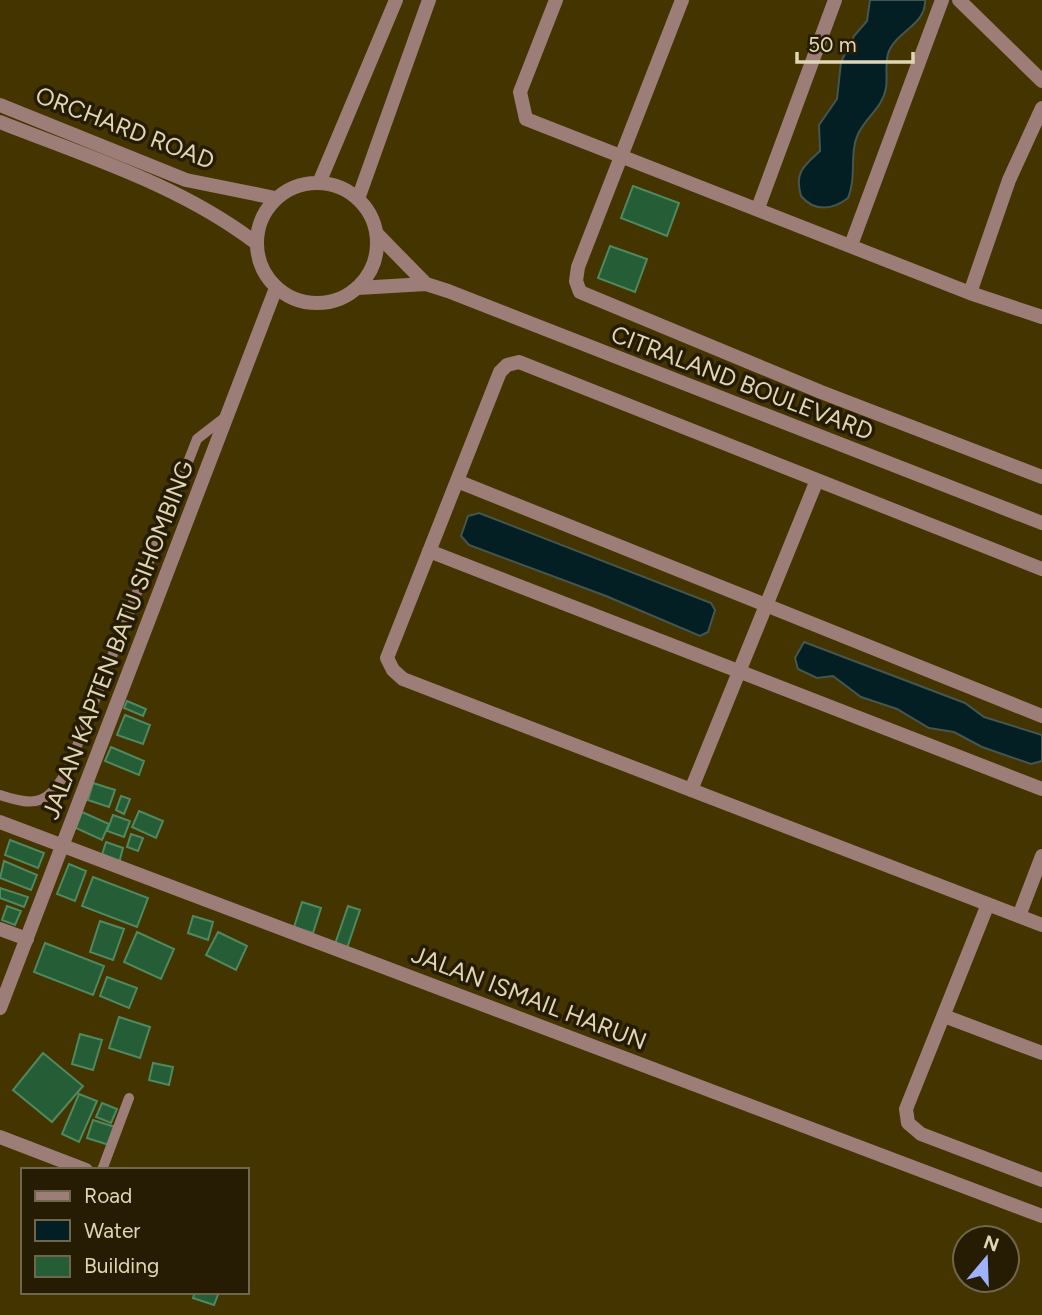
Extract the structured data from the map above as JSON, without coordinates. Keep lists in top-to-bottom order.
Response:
{
  "streets": {
    "street": [
      "ORCHARD ROAD",
      "CITRALAND BOULEVARD",
      "JALAN KAPTEN BATU SIHOMBING",
      "JALAN ISMAIL HARUN"
    ]
  },
  "crossings": [
    ["ORCHARD ROAD", "CITRALAND BOULEVARD"],
    ["ORCHARD ROAD", "JALAN KAPTEN BATU SIHOMBING"],
    ["CITRALAND BOULEVARD", "JALAN KAPTEN BATU SIHOMBING"],
    ["JALAN KAPTEN BATU SIHOMBING", "JALAN ISMAIL HARUN"]
  ],
  "legend": ["Road", "Water", "Building"],
  "scale_bar": "50 m",
  "north": "top"
}
